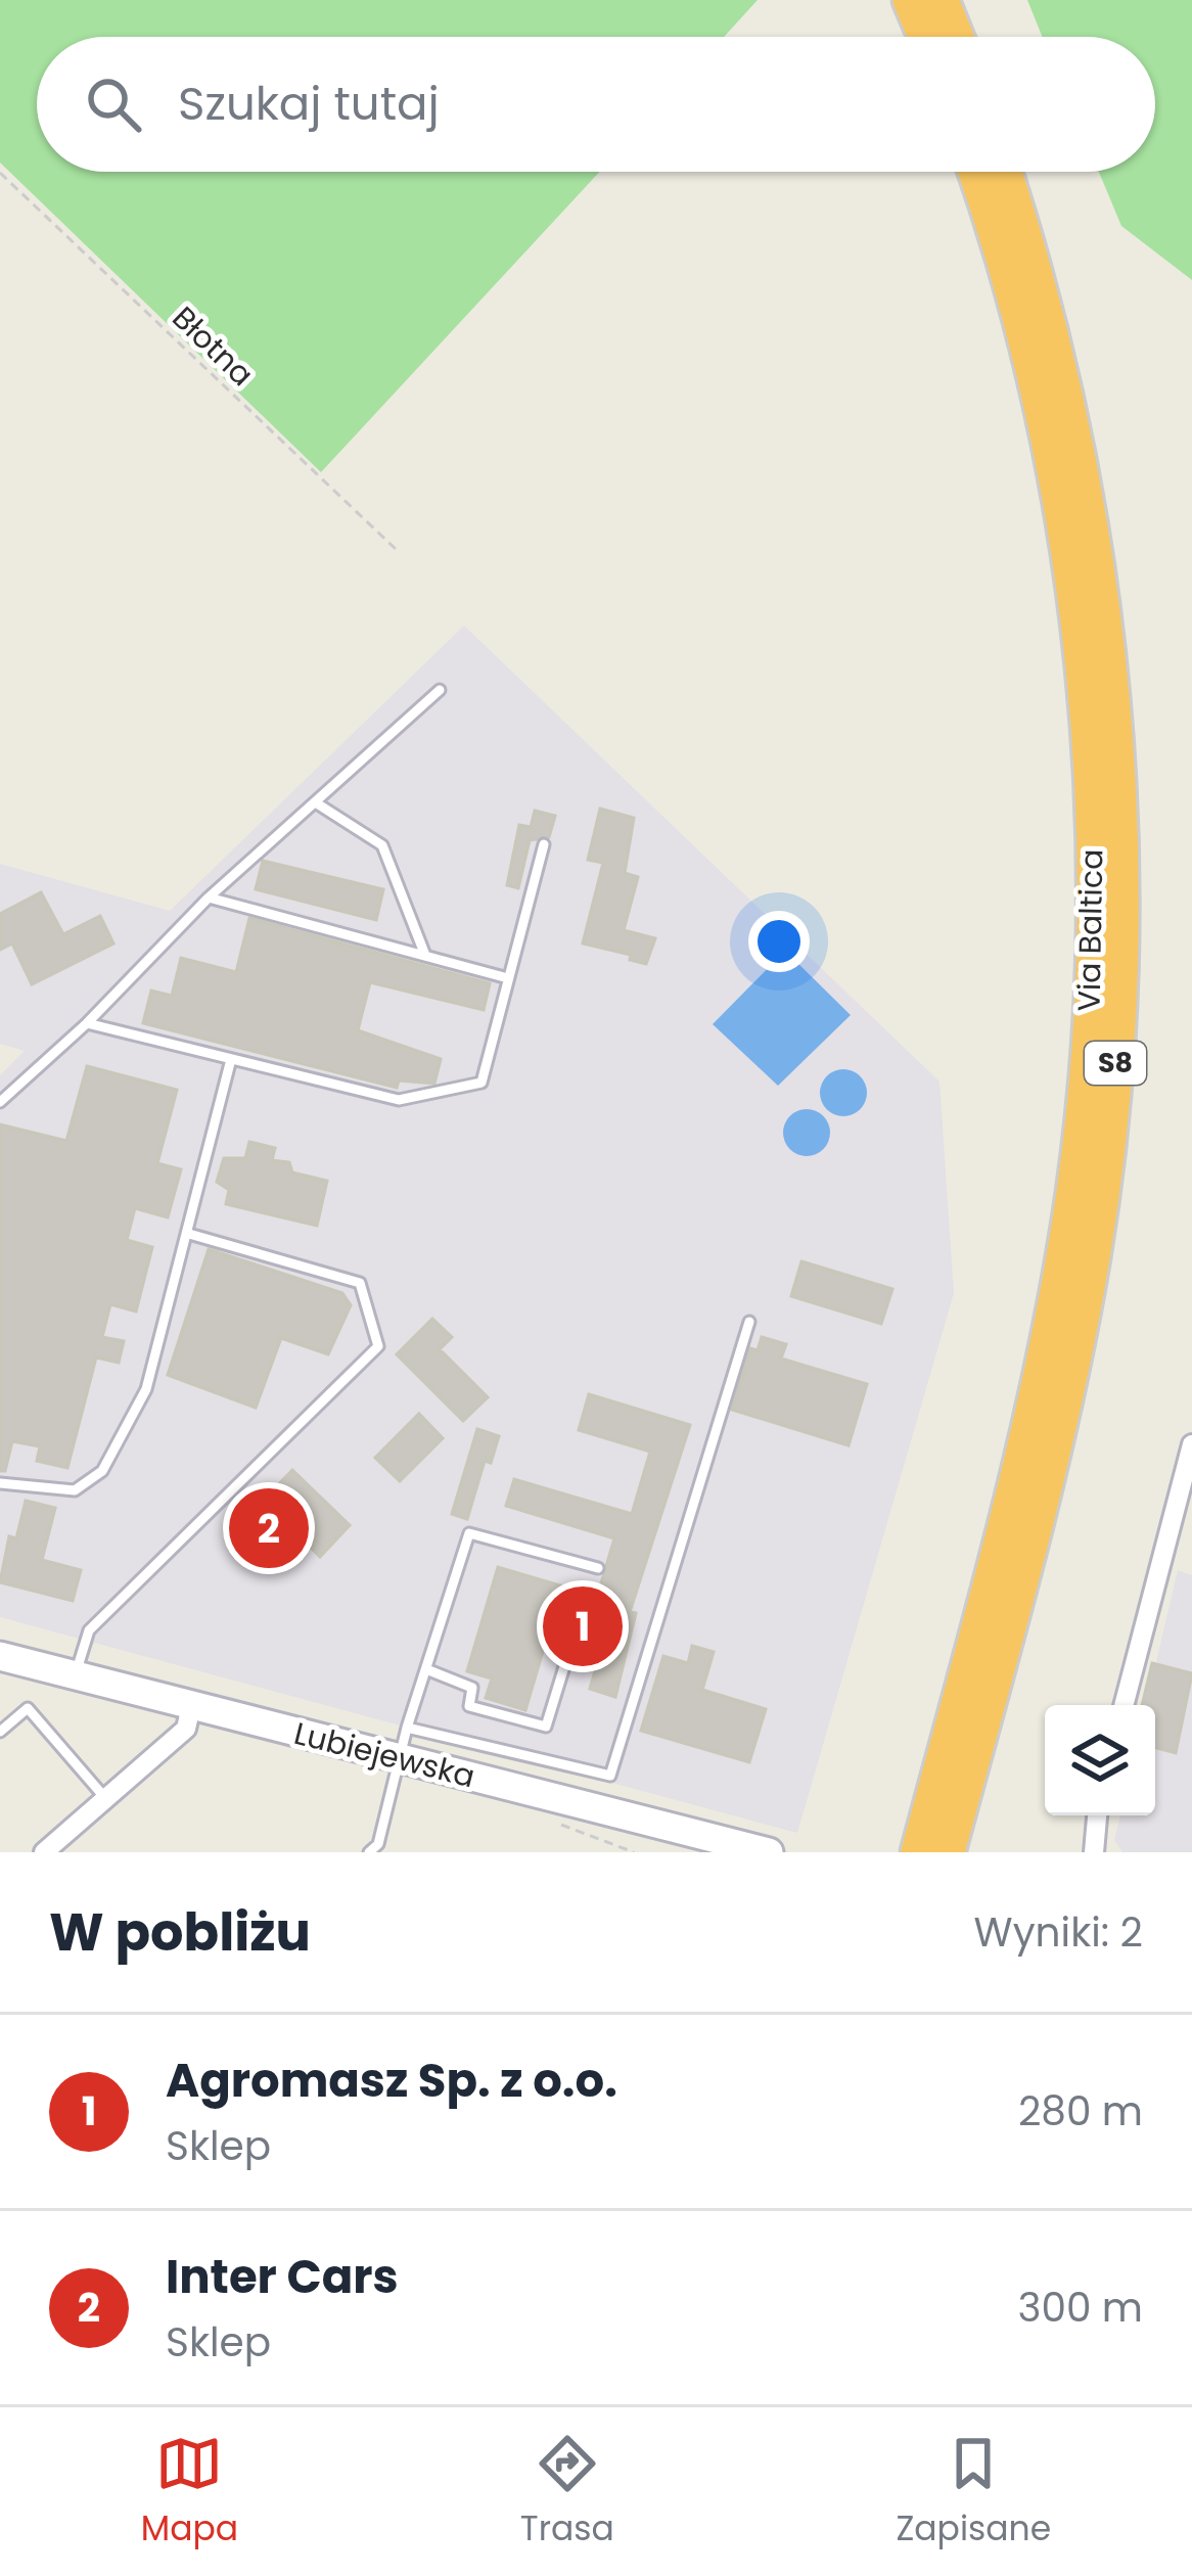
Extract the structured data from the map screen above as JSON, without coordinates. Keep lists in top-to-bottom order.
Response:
{
  "streets": {
    "highway": ["Via Baltica", "S8"],
    "main road": ["Lubiejewska"],
    "path": ["Błotna"]
  },
  "page": {
    "search": "Szukaj tutaj",
    "pins": ["2", "1"],
    "heading": ["W pobliżu", "Wyniki: 2"],
    "list": [
      {
        "mark": "1",
        "name": "Agromasz Sp. z o.o.",
        "note": "Sklep",
        "value": "280 m"
      },
      {
        "mark": "2",
        "name": "Inter Cars",
        "note": "Sklep",
        "value": "300 m"
      }
    ],
    "nav": ["Mapa", "Trasa", "Zapisane"]
  }
}
